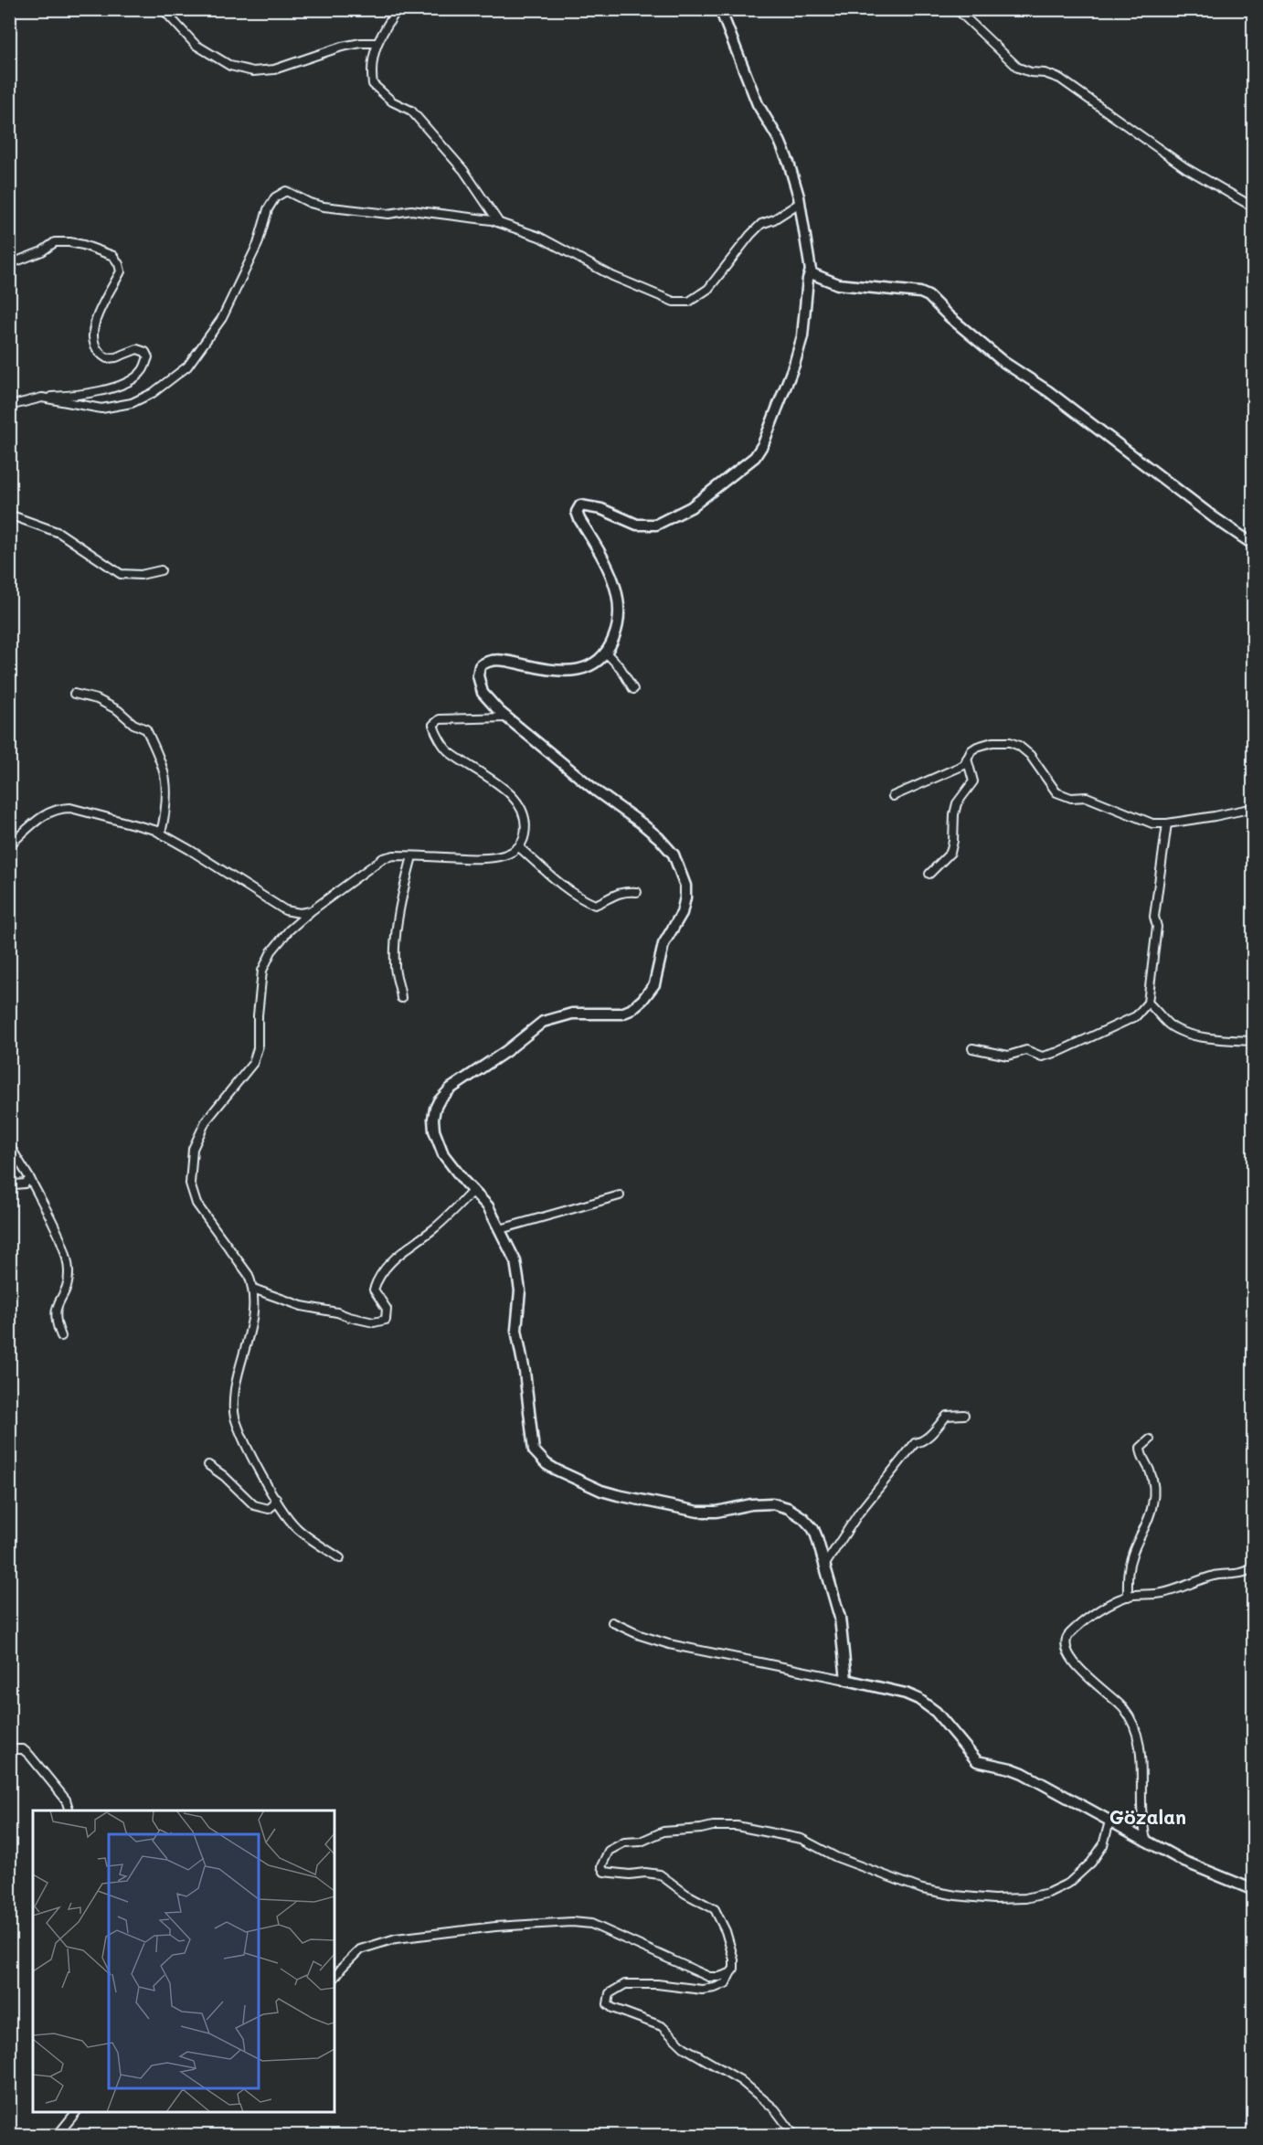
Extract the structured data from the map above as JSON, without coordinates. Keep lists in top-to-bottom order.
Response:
{
  "districts": ["Gözalan"]
}
